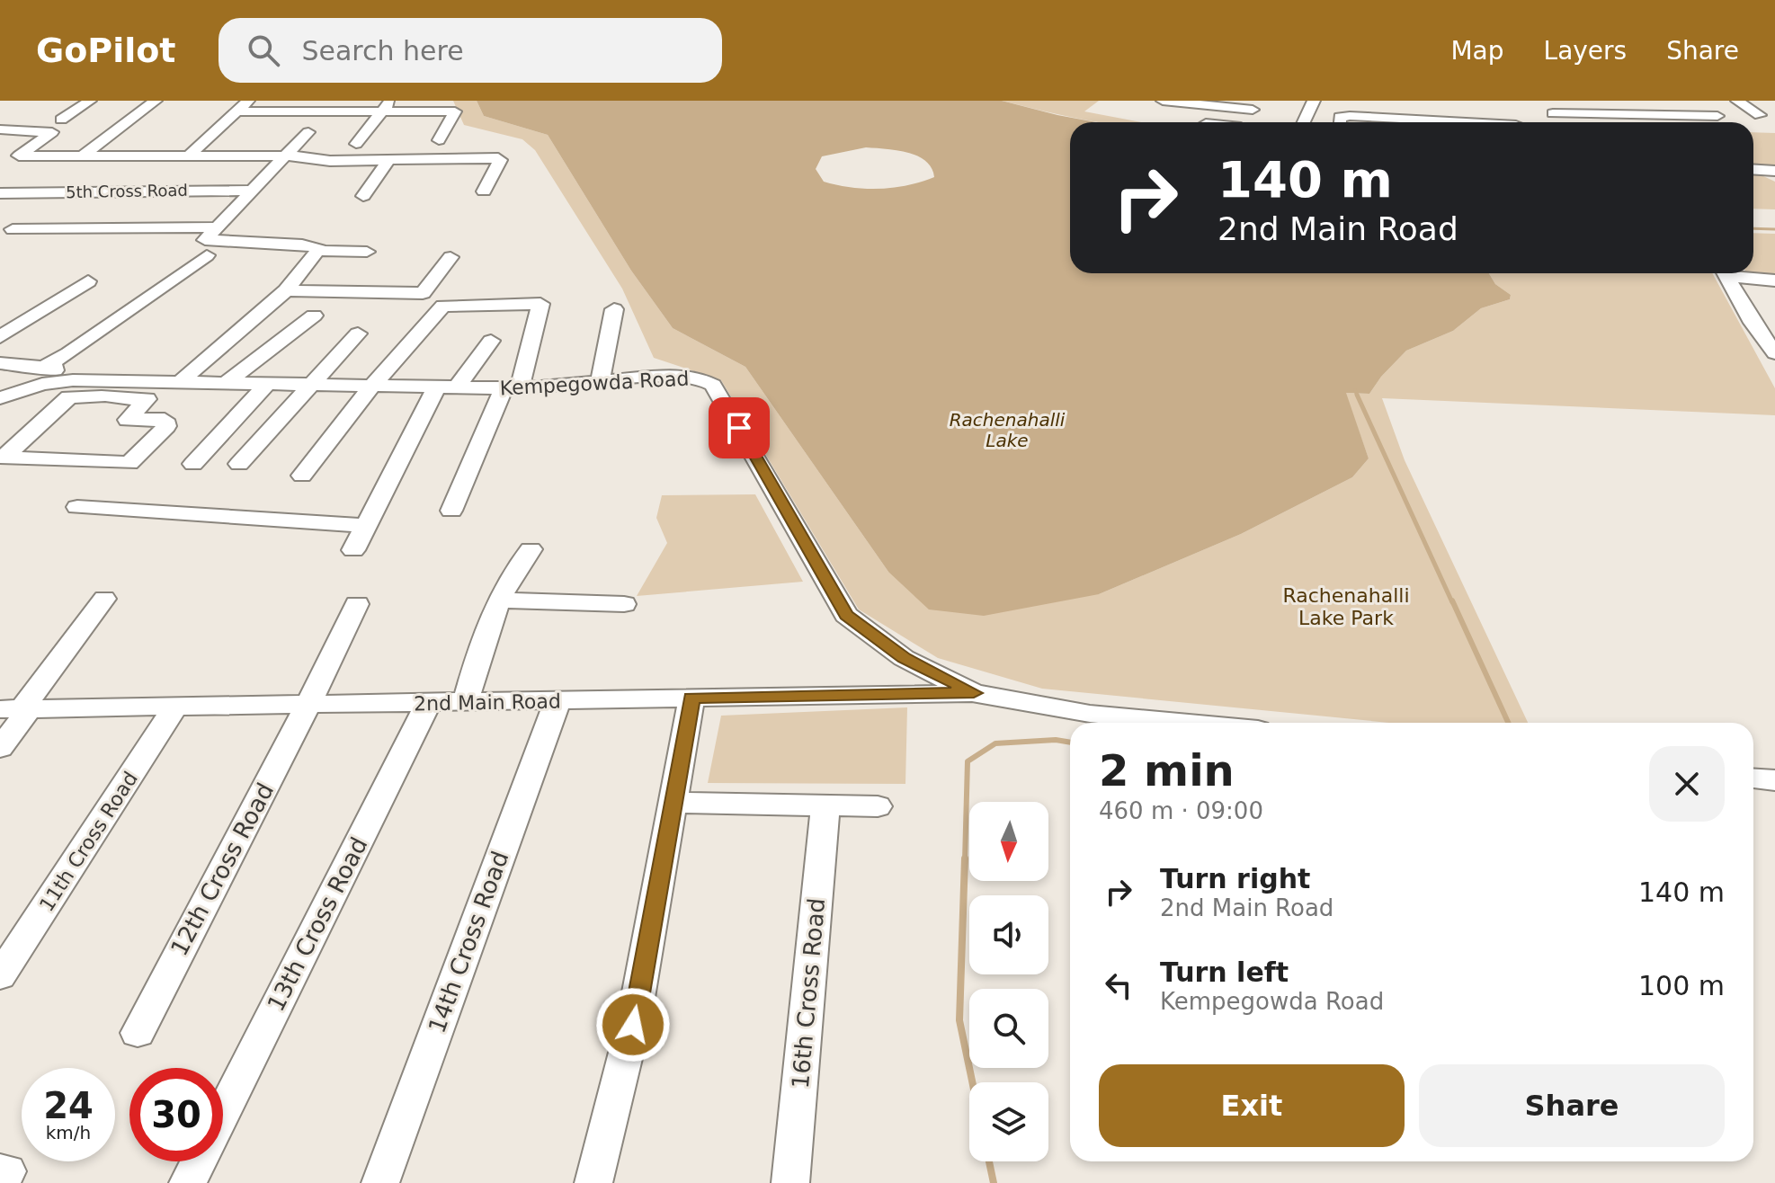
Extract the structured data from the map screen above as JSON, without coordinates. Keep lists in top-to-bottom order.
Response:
{
  "streets": {
    "street": [
      "5th Cross Road",
      "Kempegowda Road",
      "2nd Main Road",
      "11th Cross Road",
      "12th Cross Road",
      "13th Cross Road",
      "14th Cross Road",
      "16th Cross Road"
    ]
  },
  "crossings": [
    ["Kempegowda Road", "2nd Main Road"],
    ["2nd Main Road", "11th Cross Road"],
    ["2nd Main Road", "12th Cross Road"],
    ["2nd Main Road", "13th Cross Road"],
    ["2nd Main Road", "14th Cross Road"]
  ],
  "water": ["Rachenahalli Lake"],
  "parks": ["Rachenahalli Lake Park"],
  "north": "bottom",
  "page": {
    "header": "GoPilot",
    "search": "Search here",
    "nav": ["Map", "Layers", "Share"],
    "turn": ["140 m", "2nd Main Road"],
    "heading": ["2 min", "460 m · 09:00"],
    "list": [
      {
        "name": "Turn right",
        "note": "2nd Main Road",
        "value": "140 m"
      },
      {
        "name": "Turn left",
        "note": "Kempegowda Road",
        "value": "100 m"
      }
    ],
    "buttons": ["Exit", "Share"],
    "speed": "24 km/h",
    "limit": "30"
  }
}
